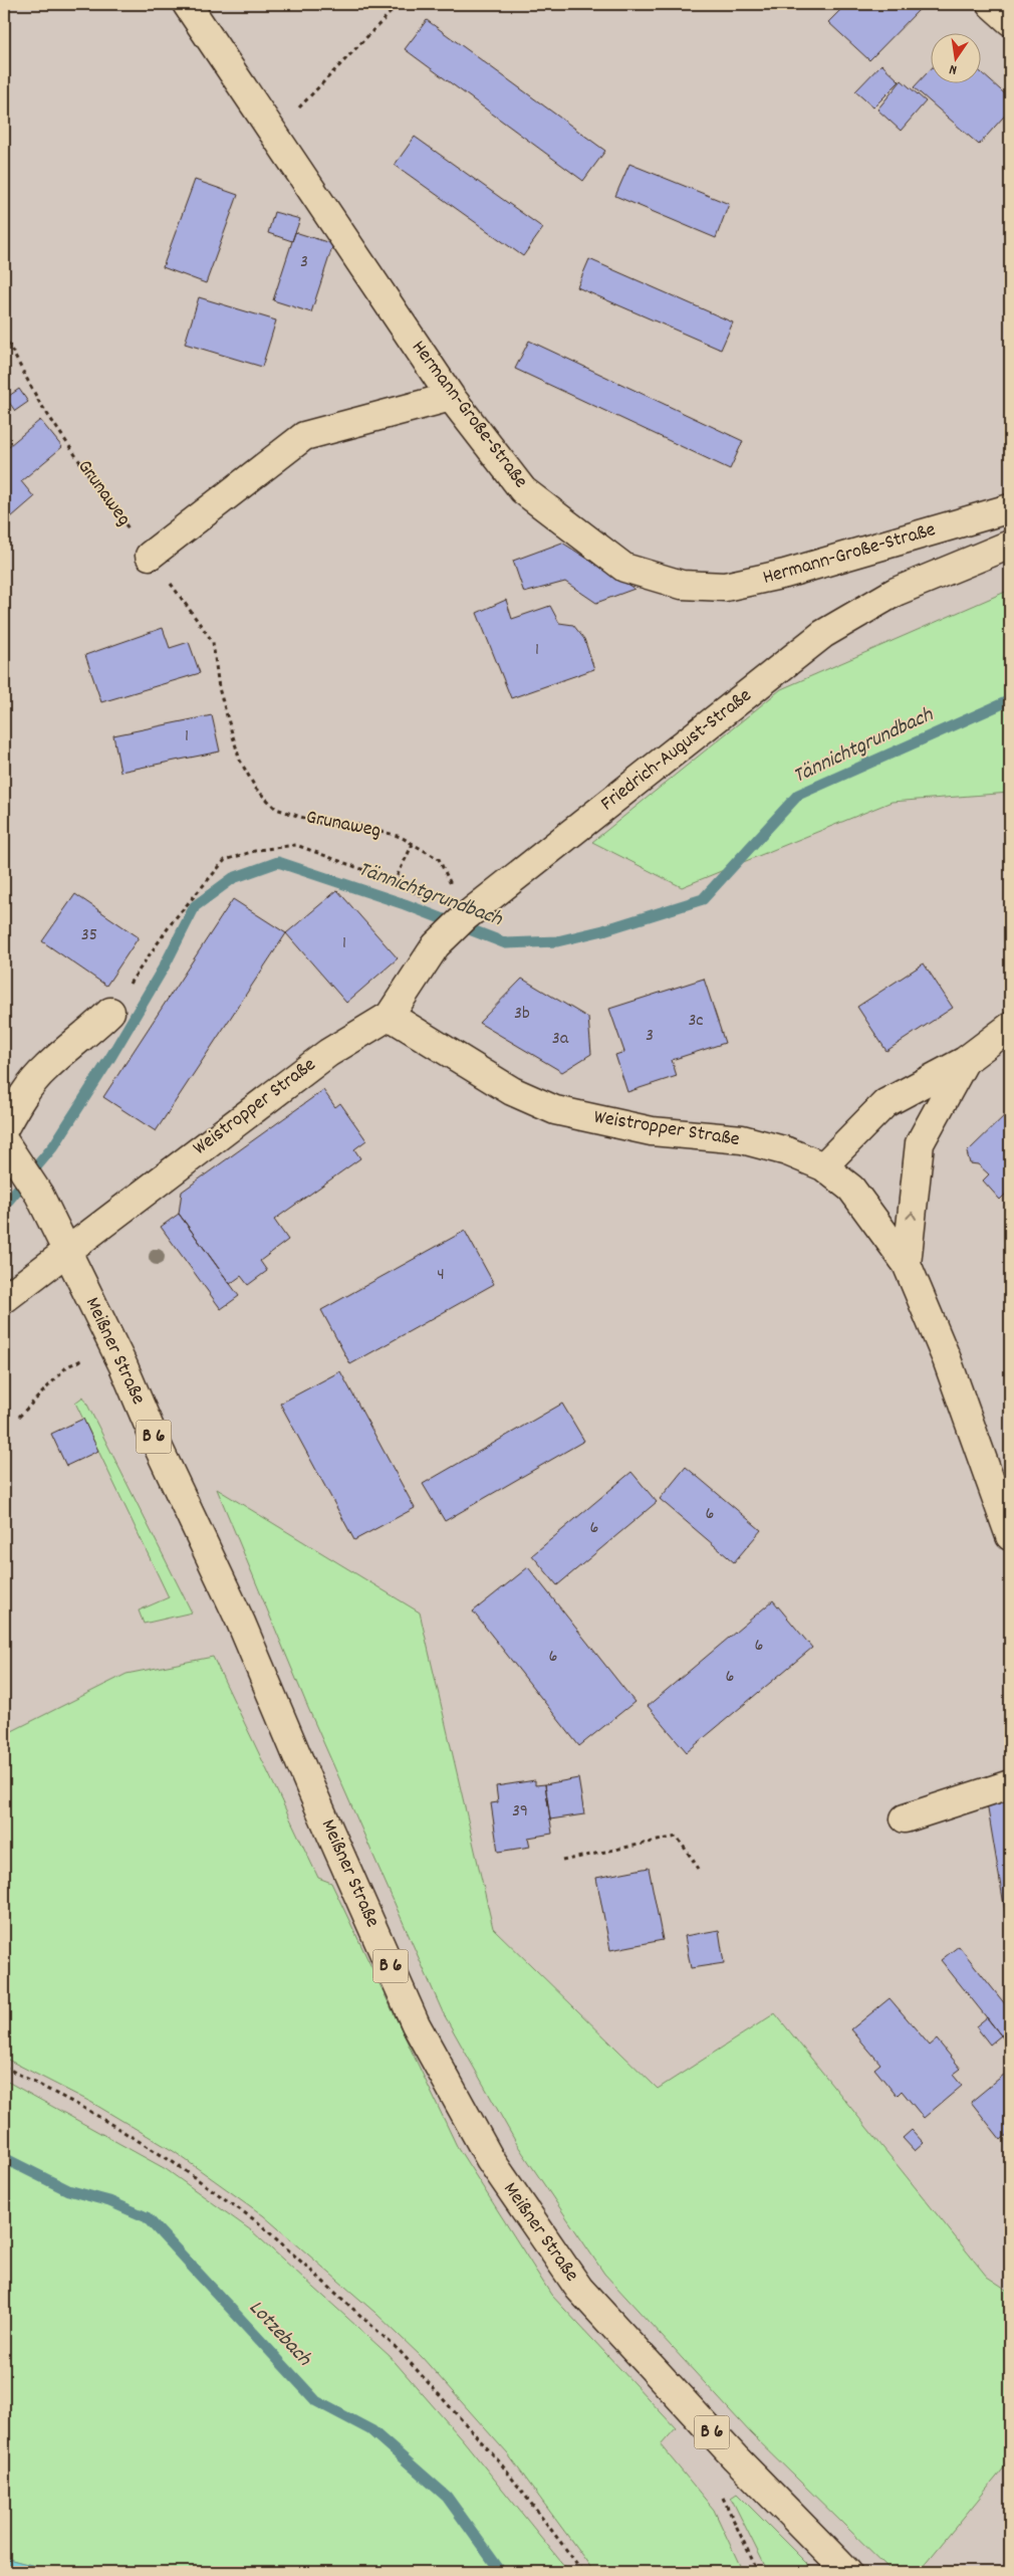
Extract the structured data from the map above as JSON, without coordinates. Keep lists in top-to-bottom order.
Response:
{
  "streets": {
    "street": [
      "Hermann-Große-Straße",
      "Friedrich-August-Straße",
      "Weistropper Straße",
      "Meißner Straße",
      "B 6"
    ],
    "path": ["Grunaweg"]
  },
  "crossings": [
    ["Grunaweg", "Friedrich-August-Straße"],
    ["Friedrich-August-Straße", "Weistropper Straße"],
    ["Weistropper Straße", "Meißner Straße"],
    ["Weistropper Straße", "B 6"],
    ["Meißner Straße", "B 6"]
  ],
  "water": ["Tännichtgrundbach", "Lotzebach"],
  "house_numbers": [
    "3",
    "1",
    "1",
    "35",
    "1",
    "3b",
    "3c",
    "3",
    "3a",
    "4",
    "6",
    "6",
    "6",
    "6",
    "6",
    "39"
  ],
  "north": "bottom"
}
